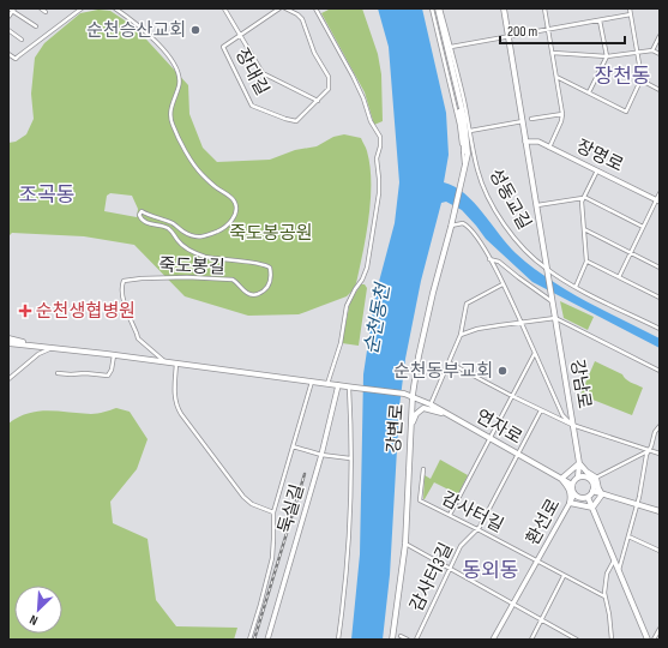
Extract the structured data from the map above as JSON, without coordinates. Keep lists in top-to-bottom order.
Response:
{
  "streets": {
    "main road": ["강남로", "연자로", "강변로"],
    "street": [
      "장대길",
      "장명로",
      "성동교길",
      "죽도봉길",
      "둑실길",
      "감사터길",
      "환선로",
      "감사터3길"
    ]
  },
  "crossings": [
    ["성동교길", "강남로"],
    ["죽도봉길", "연자로"],
    ["강남로", "연자로"],
    ["강남로", "환선로"],
    ["연자로", "강변로"],
    ["연자로", "둑실길"],
    ["연자로", "환선로"],
    ["연자로", "감사터3길"],
    ["감사터길", "환선로"],
    ["감사터길", "감사터3길"]
  ],
  "districts": ["장천동", "조곡동", "동외동"],
  "water": ["순천동천"],
  "parks": ["죽도봉공원"],
  "places": {
    "other": ["순천승산교회", "순천동부교회"],
    "health": ["순천생협병원"]
  },
  "scale_bar": "200 m",
  "north": "bottom left"
}
